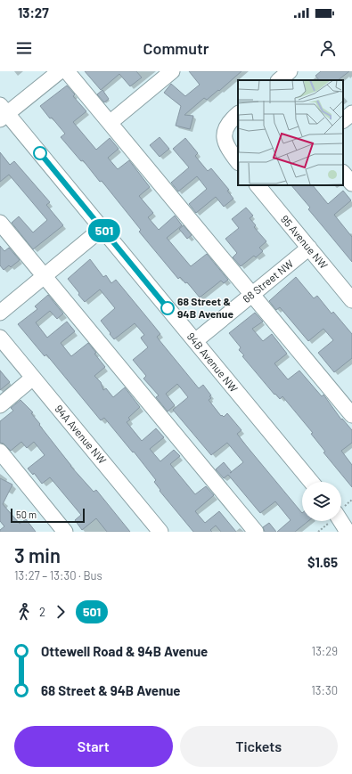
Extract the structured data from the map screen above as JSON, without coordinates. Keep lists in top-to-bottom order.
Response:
{
  "streets": {
    "street": [
      "95 Avenue NW",
      "68 Street NW",
      "94B Avenue NW",
      "94A Avenue NW"
    ]
  },
  "crossings": [
    ["95 Avenue NW", "68 Street NW"],
    ["68 Street NW", "94B Avenue NW"]
  ],
  "places": ["68 Street & 94B Avenue"],
  "lines": ["bus line 501"],
  "scale_bar": "50 m",
  "page": {
    "status": "13:27",
    "header": "Commutr",
    "on_map": "501",
    "scale": "50 m",
    "heading": ["3 min", "13:27 – 13:30 · Bus", "$1.65"],
    "legs": ["2", "501"],
    "list": [
      {
        "name": "Ottewell Road & 94B Avenue",
        "value": "13:29"
      },
      {
        "name": "68 Street & 94B Avenue",
        "value": "13:30"
      }
    ],
    "buttons": ["Start", "Tickets"]
  }
}
